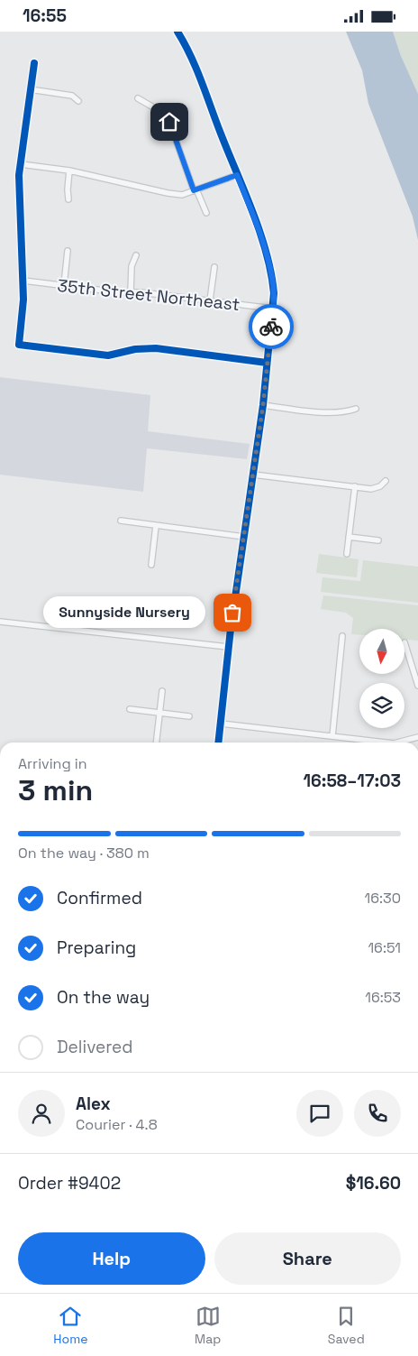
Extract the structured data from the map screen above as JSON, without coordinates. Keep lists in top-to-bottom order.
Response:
{
  "streets": {
    "street": ["35th Street Northeast"]
  },
  "places": ["Sunnyside Nursery"],
  "north": "bottom",
  "page": {
    "status": "16:55",
    "bubble": "Sunnyside Nursery",
    "heading": ["3 min", "Arriving in", "16:58–17:03"],
    "panel": [
      "Alex",
      "Courier · 4.8",
      "Order #9402",
      "$16.60"
    ],
    "bar": "On the way · 380 m",
    "list": [
      ["Confirmed", "16:30"],
      ["Preparing", "16:51"],
      ["On the way", "16:53"],
      "Delivered"
    ],
    "buttons": ["Help", "Share"],
    "tabs": ["Home", "Map", "Saved"]
  }
}
